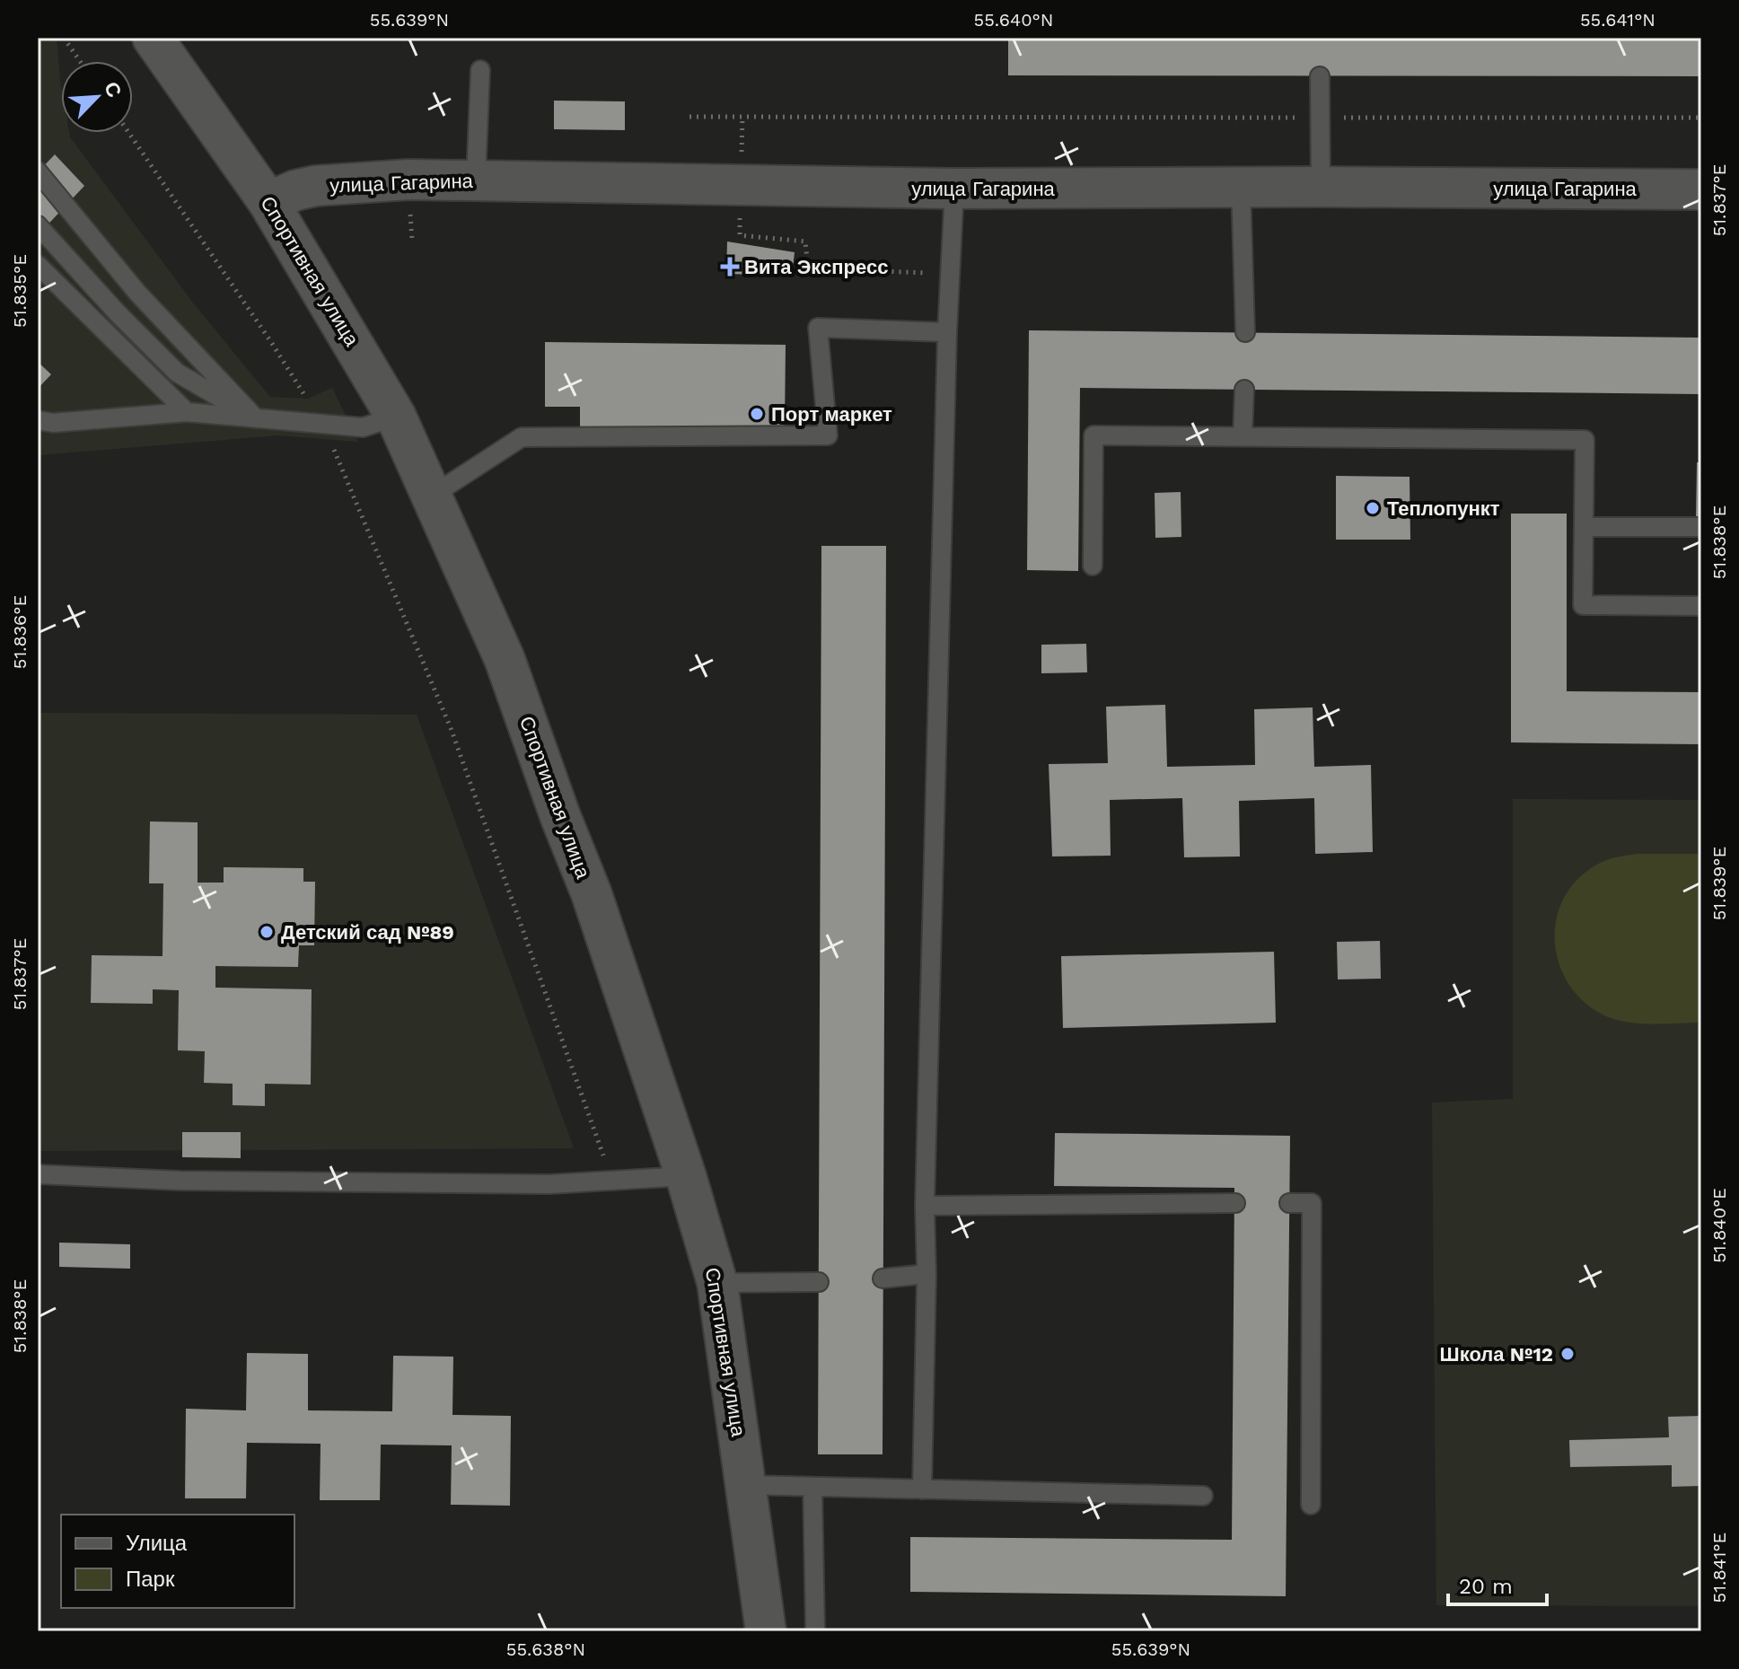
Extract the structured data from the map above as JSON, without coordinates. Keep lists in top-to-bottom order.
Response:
{
  "streets": {
    "street": ["улица Гагарина", "Спортивная улица"]
  },
  "crossings": [
    ["улица Гагарина", "Спортивная улица"]
  ],
  "places": {
    "health": ["Вита Экспресс"],
    "other": [
      "Порт маркет",
      "Теплопункт",
      "Детский сад №89",
      "Школа №12"
    ]
  },
  "legend": ["Улица", "Парк"],
  "scale_bar": "20 m",
  "north": "top right",
  "coordinates": [
    "55.639°N",
    "55.640°N",
    "55.641°N",
    "51.837°E",
    "51.835°E",
    "51.838°E",
    "51.836°E",
    "51.839°E",
    "51.840°E",
    "51.841°E",
    "55.638°N"
  ]
}
